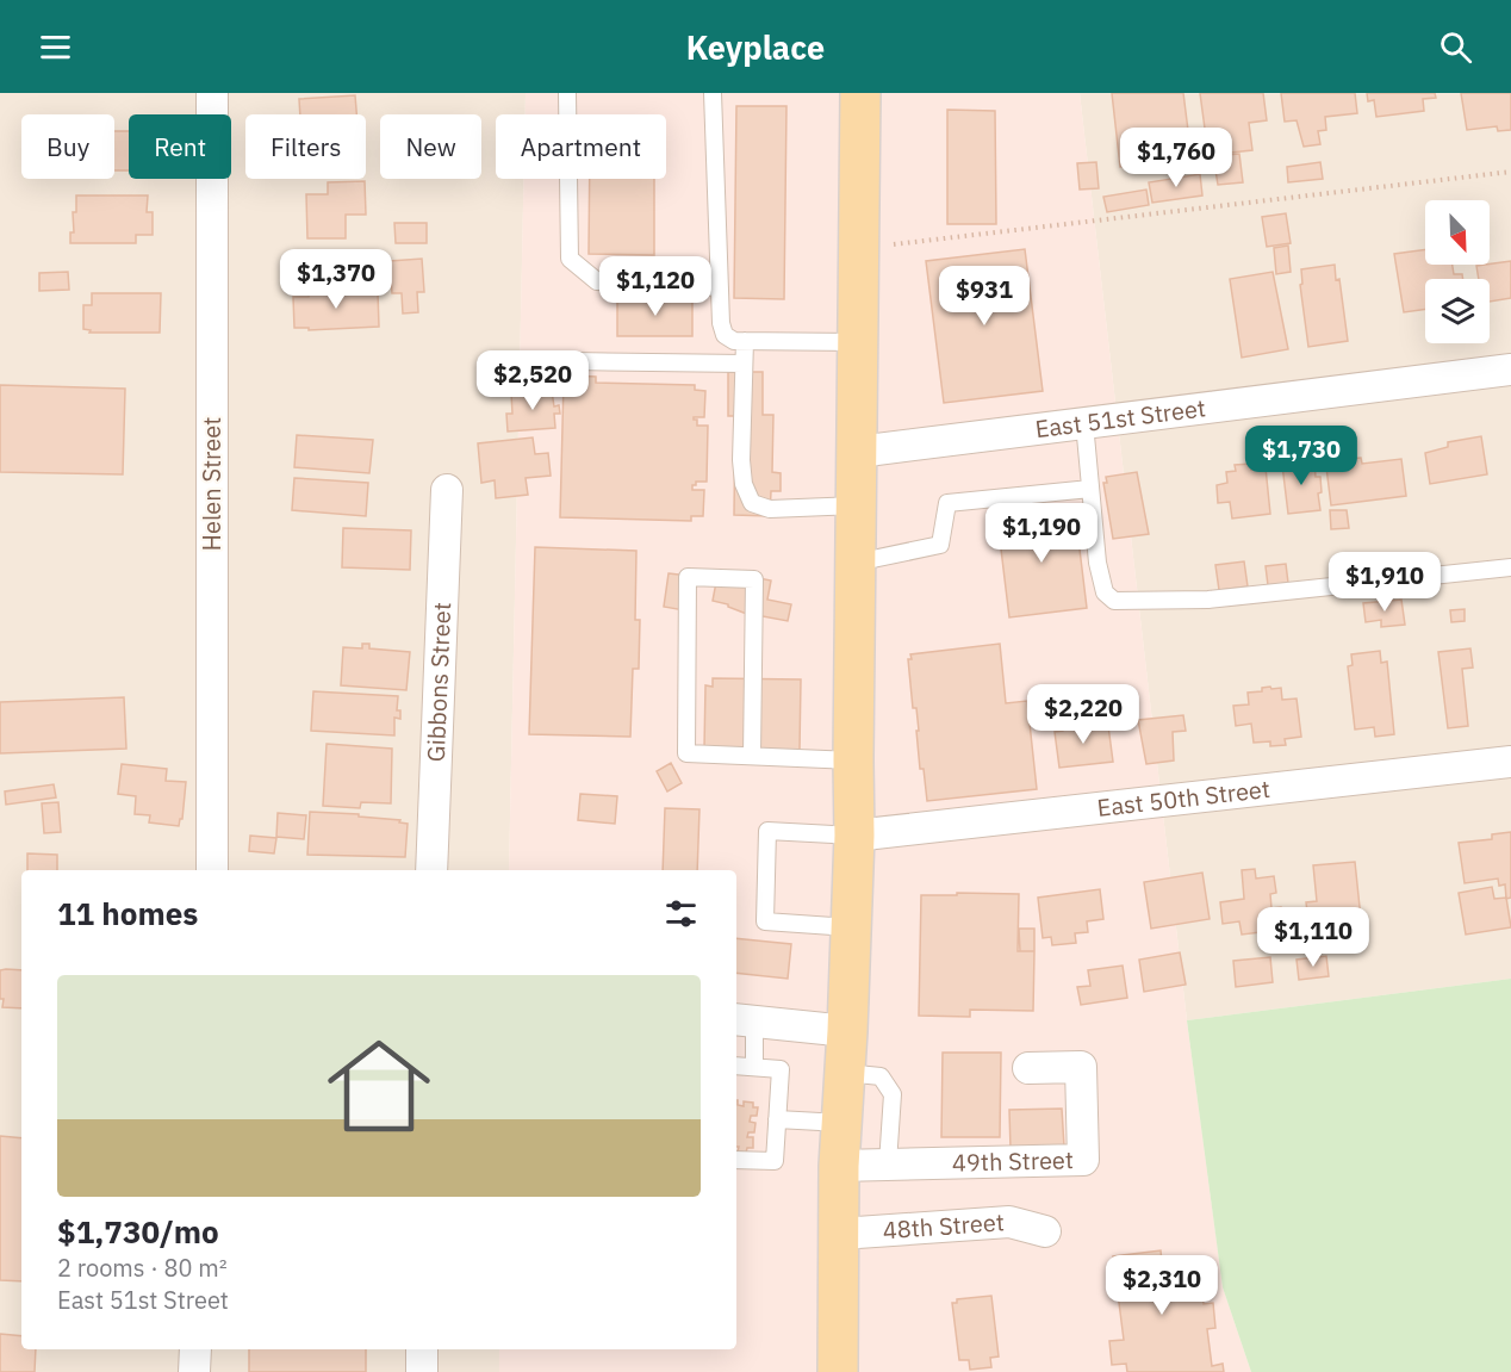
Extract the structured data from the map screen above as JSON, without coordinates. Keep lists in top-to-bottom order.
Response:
{
  "streets": {
    "street": [
      "East 51st Street",
      "Helen Street",
      "Gibbons Street",
      "East 50th Street",
      "49th Street",
      "48th Street"
    ]
  },
  "north": "bottom right",
  "page": {
    "header": "Keyplace",
    "chip": [
      "Buy",
      "Rent",
      "Filters",
      "New",
      "Apartment"
    ],
    "price": [
      "$1,760",
      "$1,370",
      "$1,120",
      "$931",
      "$2,520",
      "$1,730",
      "$1,190",
      "$1,910",
      "$2,220",
      "$1,110",
      "$2,310"
    ],
    "heading": "11 homes",
    "list": [
      {
        "name": "$1,730/mo",
        "note": "2 rooms · 80 m² · East 51st Street"
      }
    ]
  }
}
